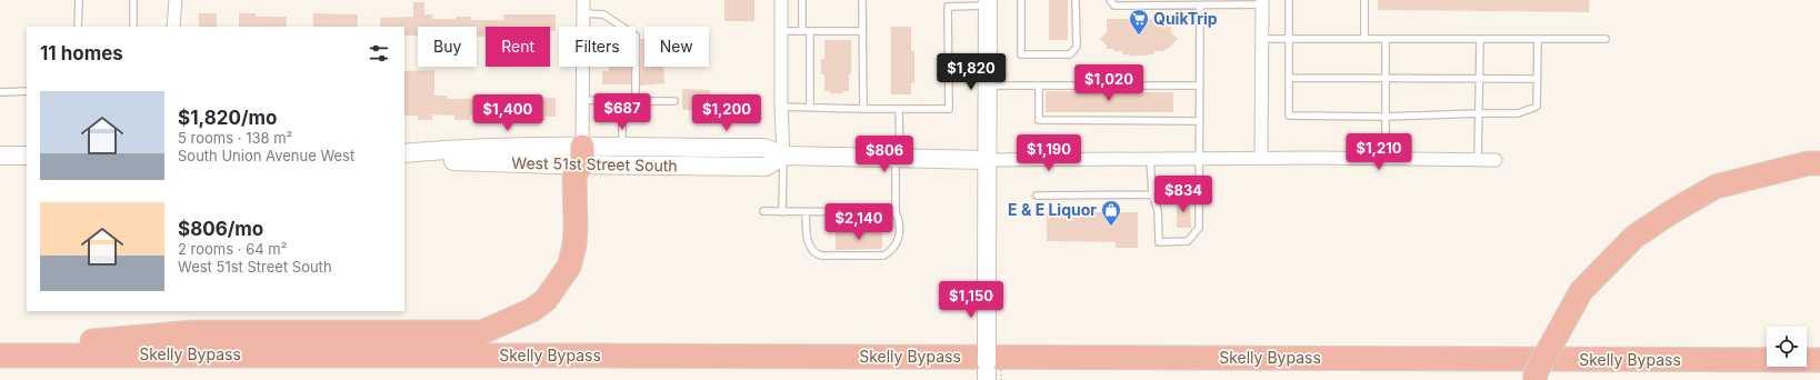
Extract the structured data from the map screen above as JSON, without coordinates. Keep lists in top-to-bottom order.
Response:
{
  "streets": {
    "highway": ["Skelly Bypass"],
    "street": ["West 51st Street South"]
  },
  "places": {
    "supermarket": ["QuikTrip"],
    "shop": ["E & E Liquor"]
  },
  "page": {
    "chip": [
      "Buy",
      "Rent",
      "Filters",
      "New"
    ],
    "heading": "11 homes",
    "price": [
      "$1,820",
      "$1,020",
      "$687",
      "$1,400",
      "$1,200",
      "$1,210",
      "$1,190",
      "$806",
      "$834",
      "$2,140",
      "$1,150"
    ],
    "list": [
      {
        "name": "$1,820/mo",
        "note": "5 rooms · 138 m² · South Union Avenue West"
      },
      {
        "name": "$806/mo",
        "note": "2 rooms · 64 m² · West 51st Street South"
      }
    ]
  }
}
